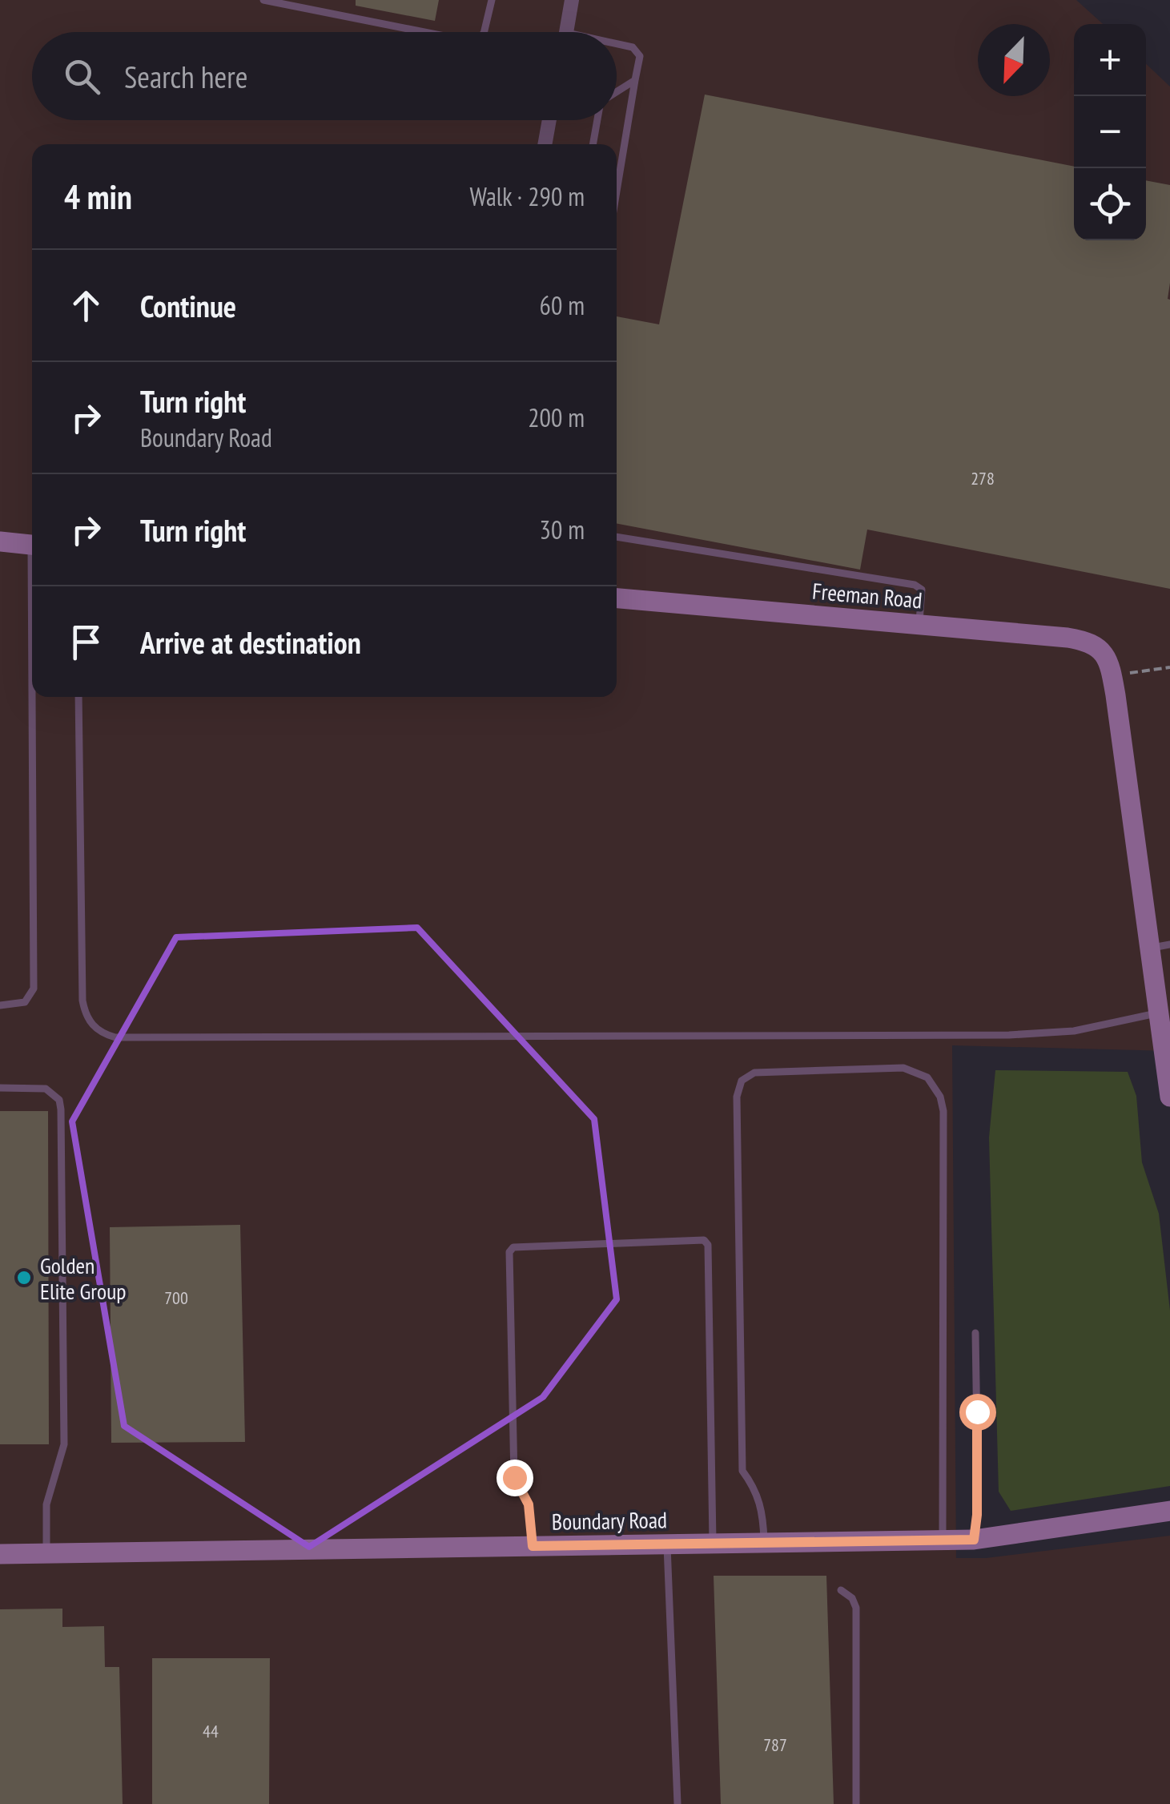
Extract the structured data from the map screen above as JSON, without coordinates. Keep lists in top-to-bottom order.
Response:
{
  "streets": {
    "street": ["Freeman Road", "Boundary Road"]
  },
  "places": ["Golden Elite Group"],
  "house_numbers": [
    "278",
    "700",
    "44",
    "787"
  ],
  "north": "bottom left",
  "page": {
    "map_buttons": ["+", "−"],
    "search": "Search here",
    "heading": ["4 min", "Walk · 290 m"],
    "list": [
      ["Continue", "60 m"],
      ["Turn right", "Boundary Road", "200 m"],
      ["Turn right", "30 m"],
      "Arrive at destination"
    ]
  }
}
